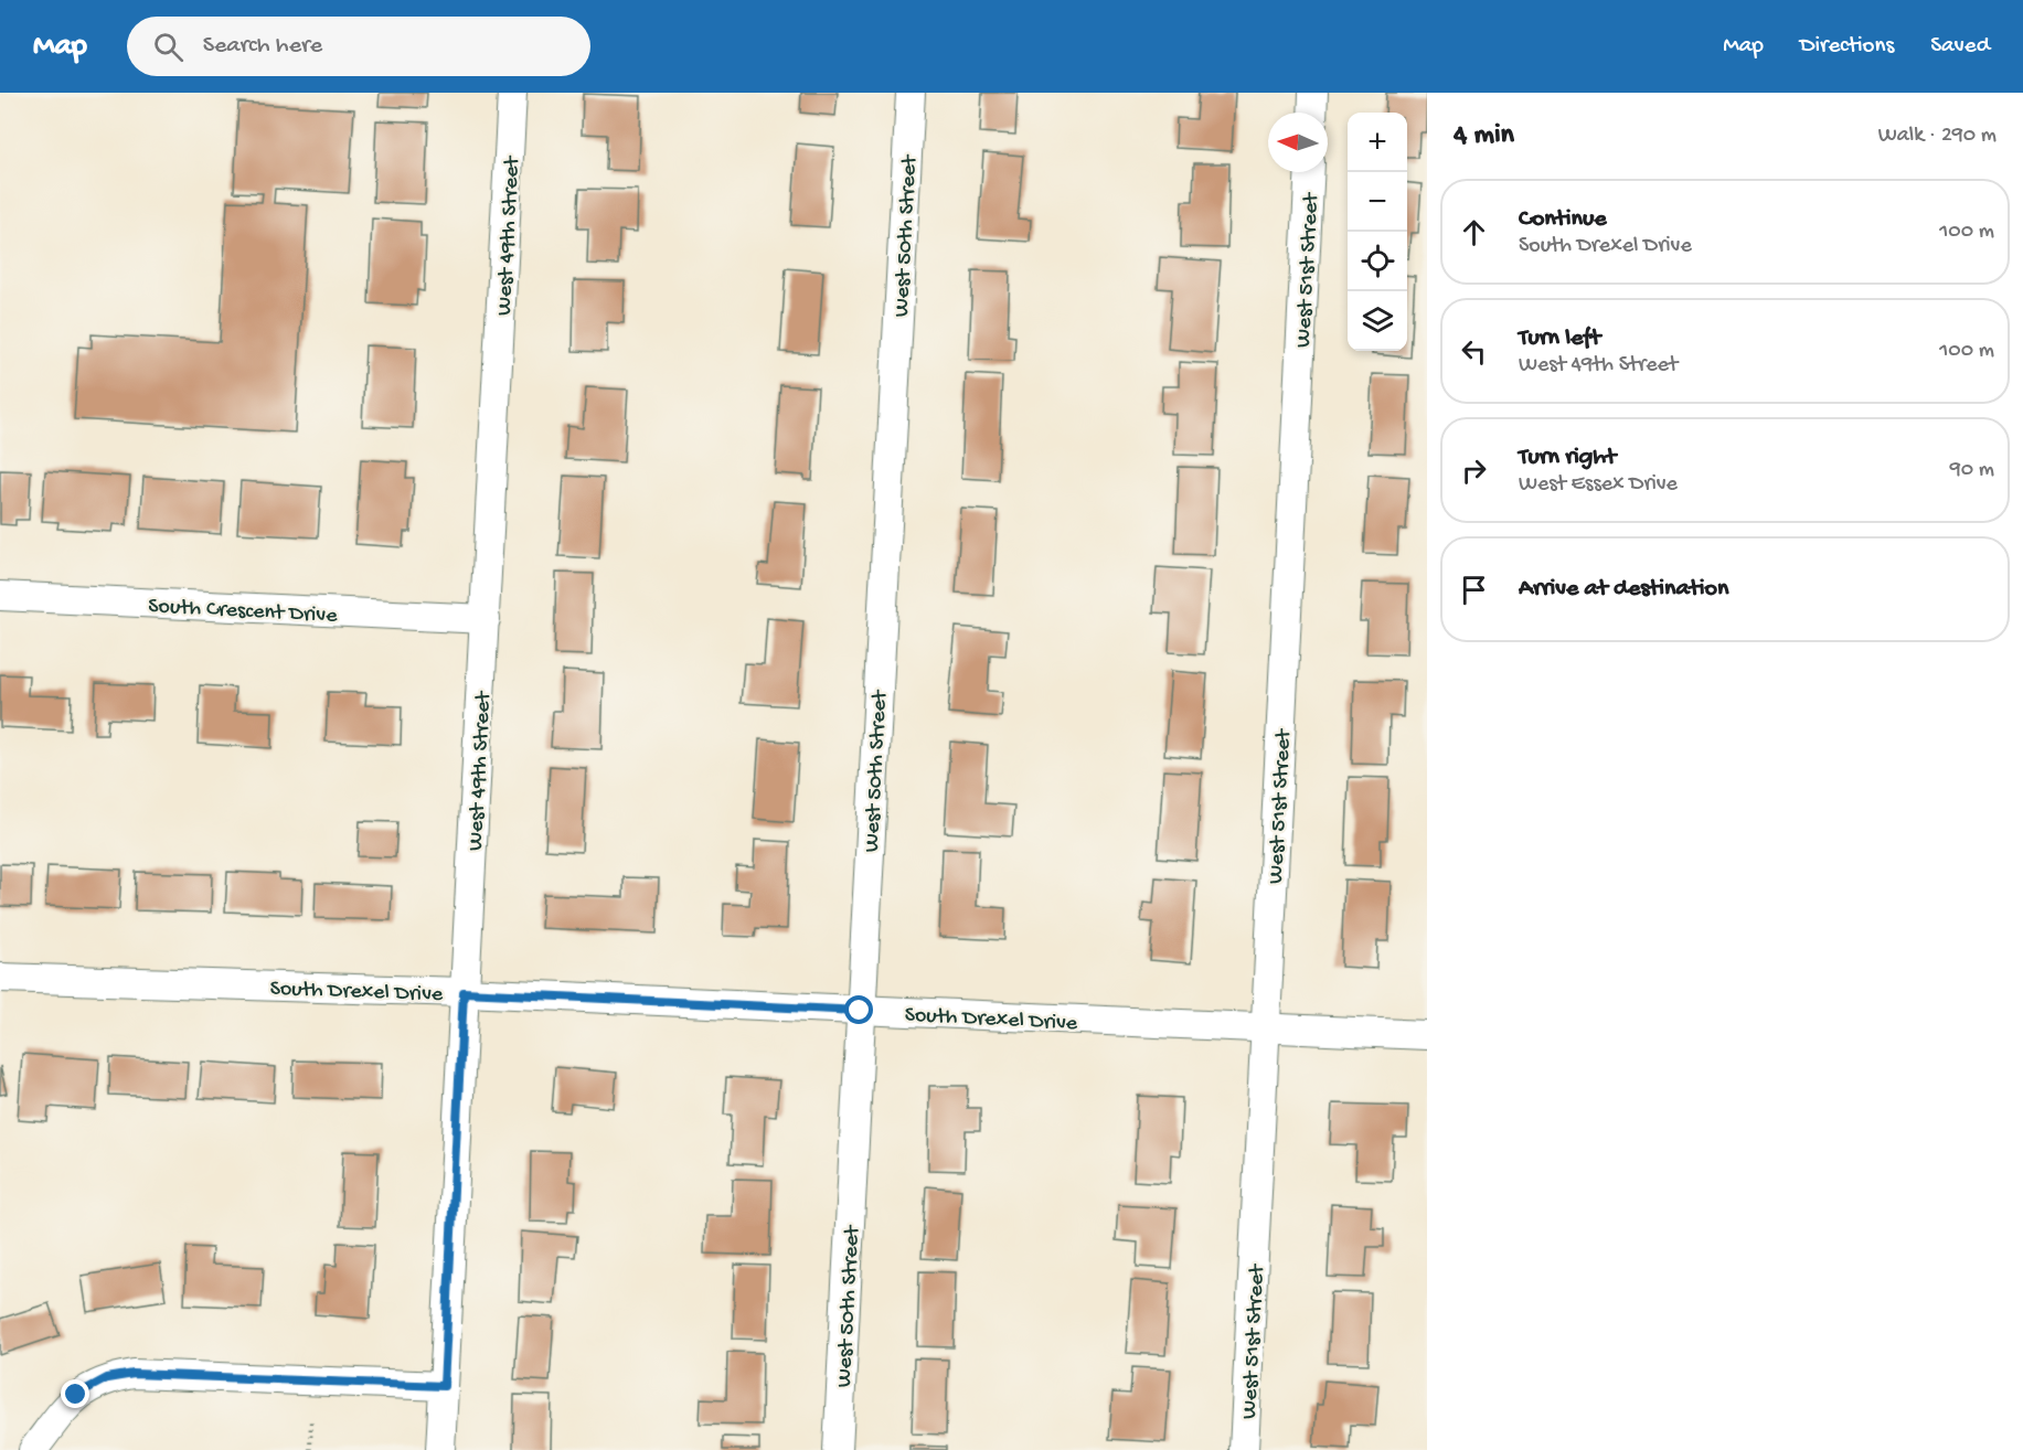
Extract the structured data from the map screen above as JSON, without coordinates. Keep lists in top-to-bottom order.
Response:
{
  "streets": {
    "street": [
      "West 49th Street",
      "West 50th Street",
      "West 51st Street",
      "South Crescent Drive",
      "South Drexel Drive"
    ]
  },
  "crossings": [
    ["West 49th Street", "South Crescent Drive"],
    ["West 49th Street", "South Drexel Drive"],
    ["West 50th Street", "South Drexel Drive"],
    ["West 51st Street", "South Drexel Drive"]
  ],
  "north": "left",
  "page": {
    "header": "Map",
    "search": "Search here",
    "nav": ["Map", "Directions", "Saved"],
    "heading": ["4 min", "Walk · 290 m"],
    "map_buttons": ["+", "−"],
    "list": [
      ["Continue", "South Drexel Drive", "100 m"],
      ["Turn left", "West 49th Street", "100 m"],
      ["Turn right", "West Essex Drive", "90 m"],
      "Arrive at destination"
    ]
  }
}
